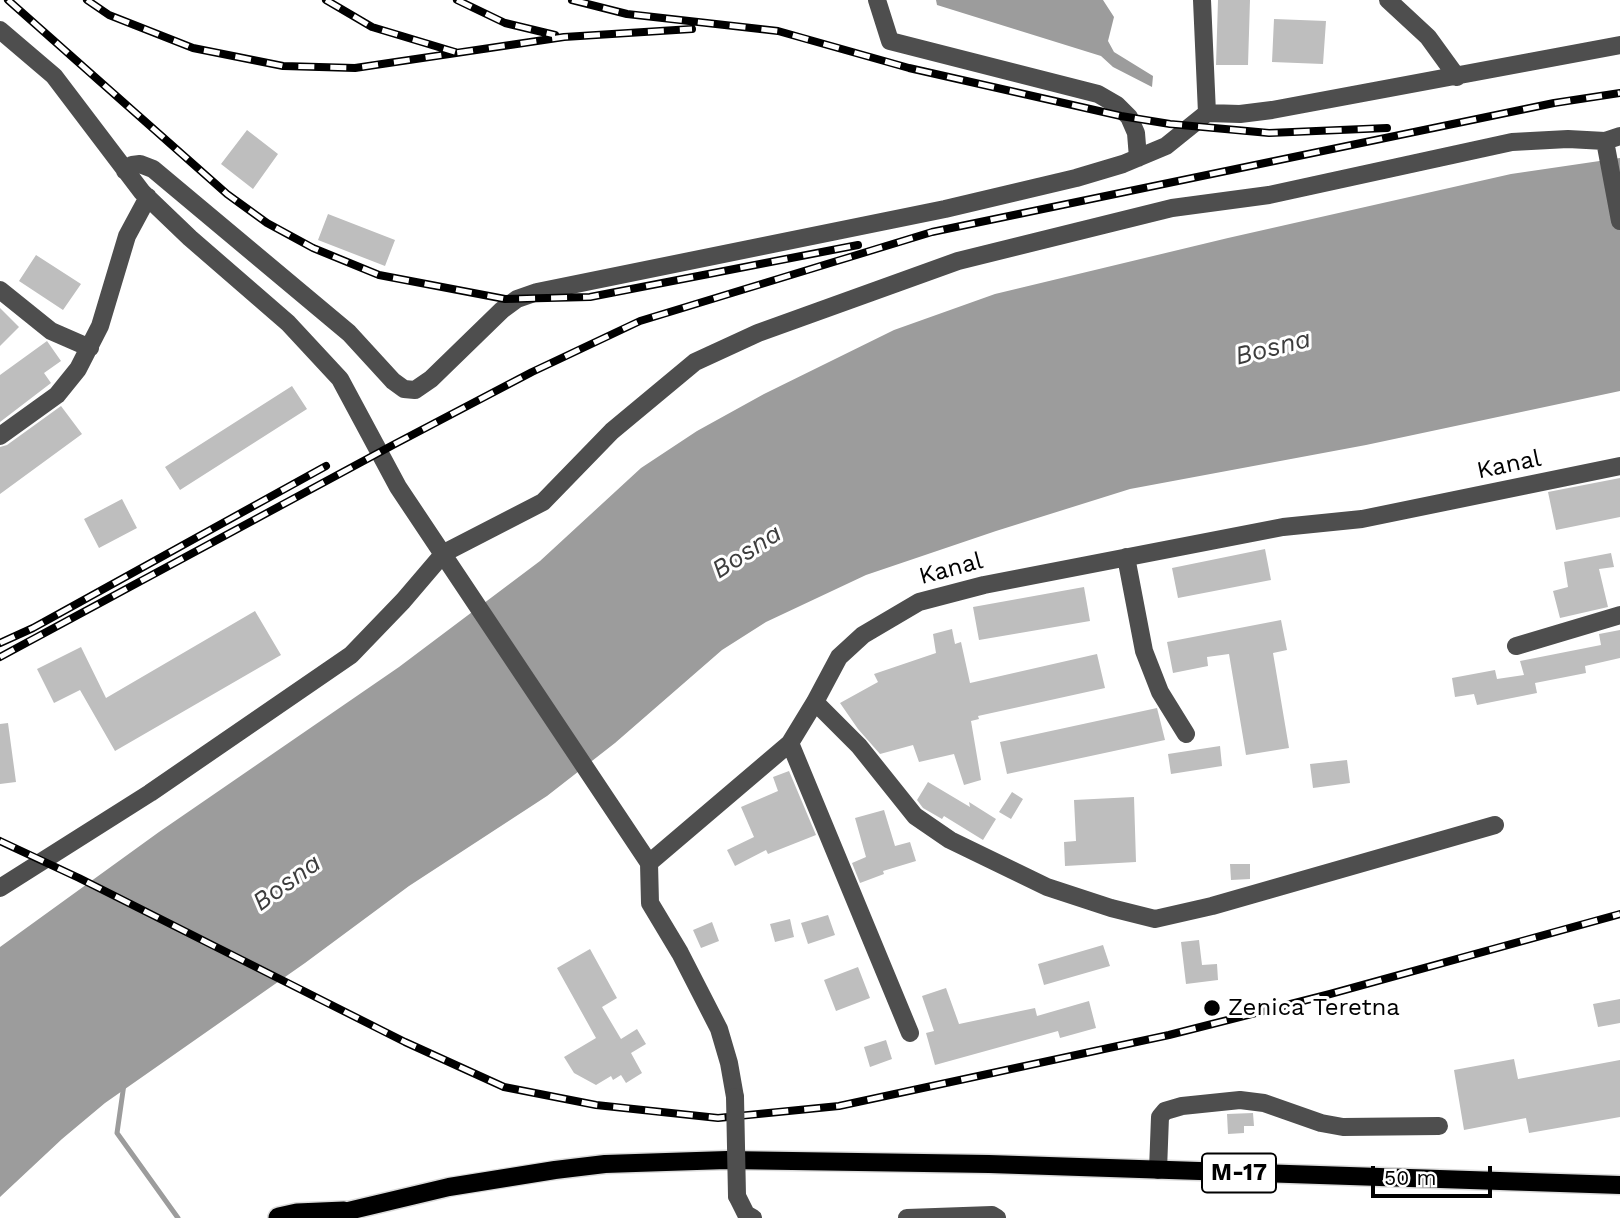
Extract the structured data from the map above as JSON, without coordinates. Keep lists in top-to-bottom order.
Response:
{
  "streets": {
    "main road": ["M-17"],
    "street": ["Kanal"]
  },
  "water": ["Bosna"],
  "places": ["Zenica Teretna"],
  "scale_bar": "50 m"
}
